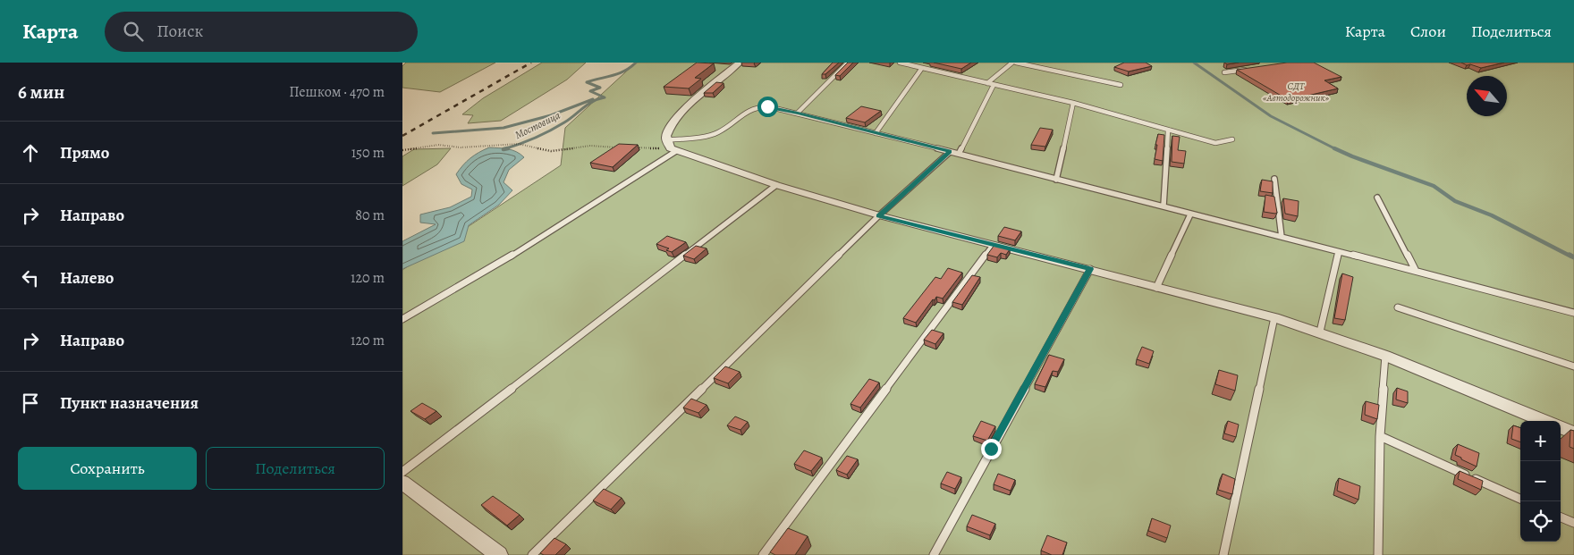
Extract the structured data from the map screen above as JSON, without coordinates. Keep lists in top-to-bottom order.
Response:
{
  "water": ["Мостовица"],
  "parks": ["СДТ «Автодорожник»"],
  "north": "top left",
  "page": {
    "header": "Карта",
    "search": "Поиск",
    "nav": ["Карта", "Слои", "Поделиться"],
    "heading": ["6 мин", "Пешком · 470 m"],
    "list": [
      ["Прямо", "150 m"],
      ["Направо", "80 m"],
      ["Налево", "120 m"],
      ["Направо", "120 m"],
      "Пункт назначения"
    ],
    "map_buttons": ["+", "−"],
    "buttons": ["Сохранить", "Поделиться"]
  }
}
